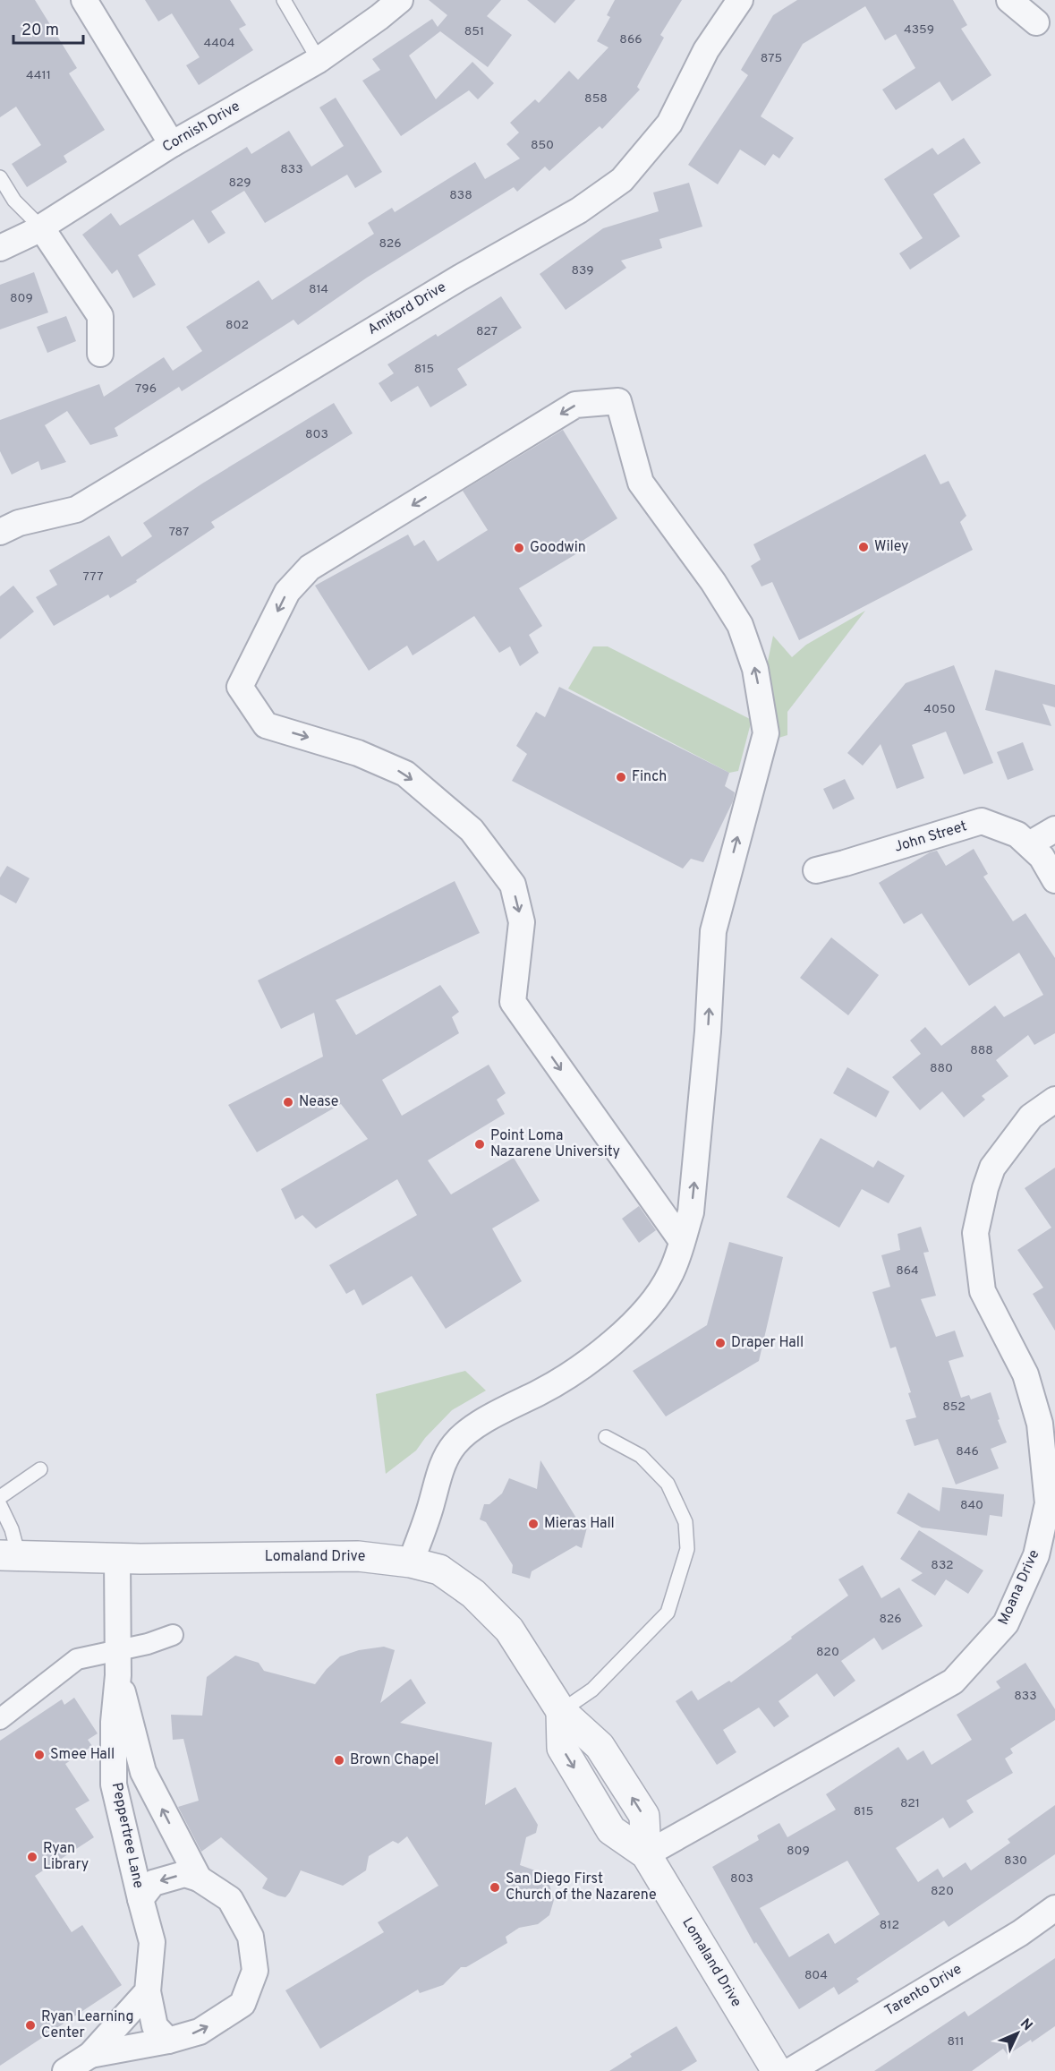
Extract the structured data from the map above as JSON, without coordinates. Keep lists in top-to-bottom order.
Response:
{
  "streets": {
    "street": [
      "Cornish Drive",
      "Amiford Drive",
      "John Street",
      "Lomaland Drive",
      "Moana Drive",
      "Peppertree Lane",
      "Tarento Drive"
    ]
  },
  "crossings": [
    ["Lomaland Drive", "Moana Drive"],
    ["Lomaland Drive", "Peppertree Lane"]
  ],
  "places": [
    "Wiley",
    "Goodwin",
    "Finch",
    "Nease",
    "Point Loma Nazarene University",
    "Draper Hall",
    "Mieras Hall",
    "Smee Hall",
    "Brown Chapel",
    "Ryan Library",
    "San Diego First Church of the Nazarene",
    "Ryan Learning Center"
  ],
  "house_numbers": [
    "4359",
    "851",
    "866",
    "4404",
    "875",
    "4411",
    "858",
    "850",
    "833",
    "829",
    "838",
    "826",
    "839",
    "814",
    "809",
    "802",
    "827",
    "815",
    "796",
    "803",
    "787",
    "777",
    "4050",
    "888",
    "880",
    "864",
    "852",
    "846",
    "840",
    "832",
    "826",
    "820",
    "833",
    "821",
    "815",
    "809",
    "830",
    "803",
    "820",
    "812",
    "804",
    "811"
  ],
  "scale_bar": "20 m",
  "north": "top right"
}
